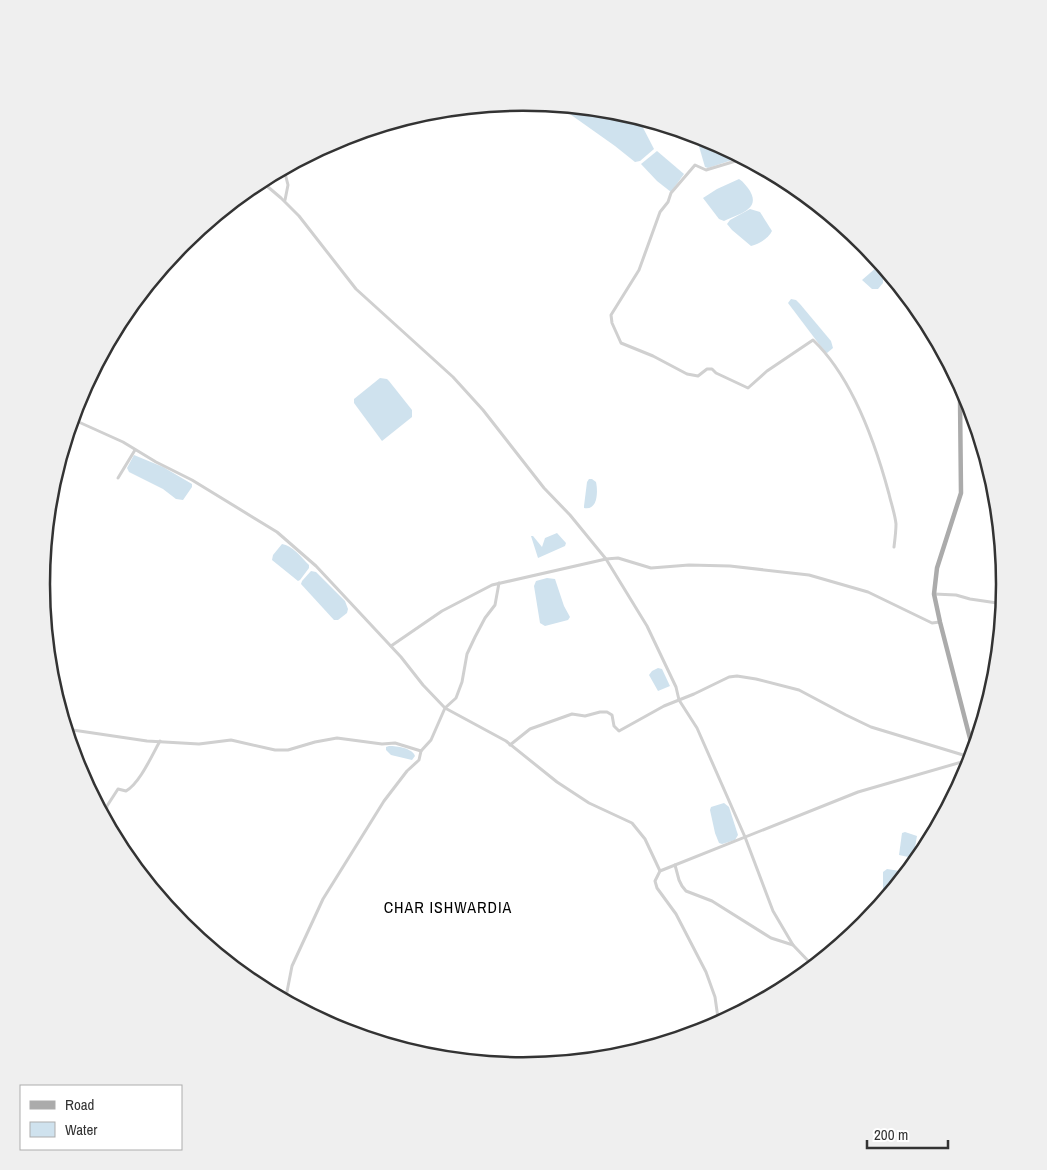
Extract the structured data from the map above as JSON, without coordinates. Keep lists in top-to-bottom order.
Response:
{
  "districts": ["CHAR ISHWARDIA"],
  "legend": ["Road", "Water"],
  "scale_bar": "200 m"
}
